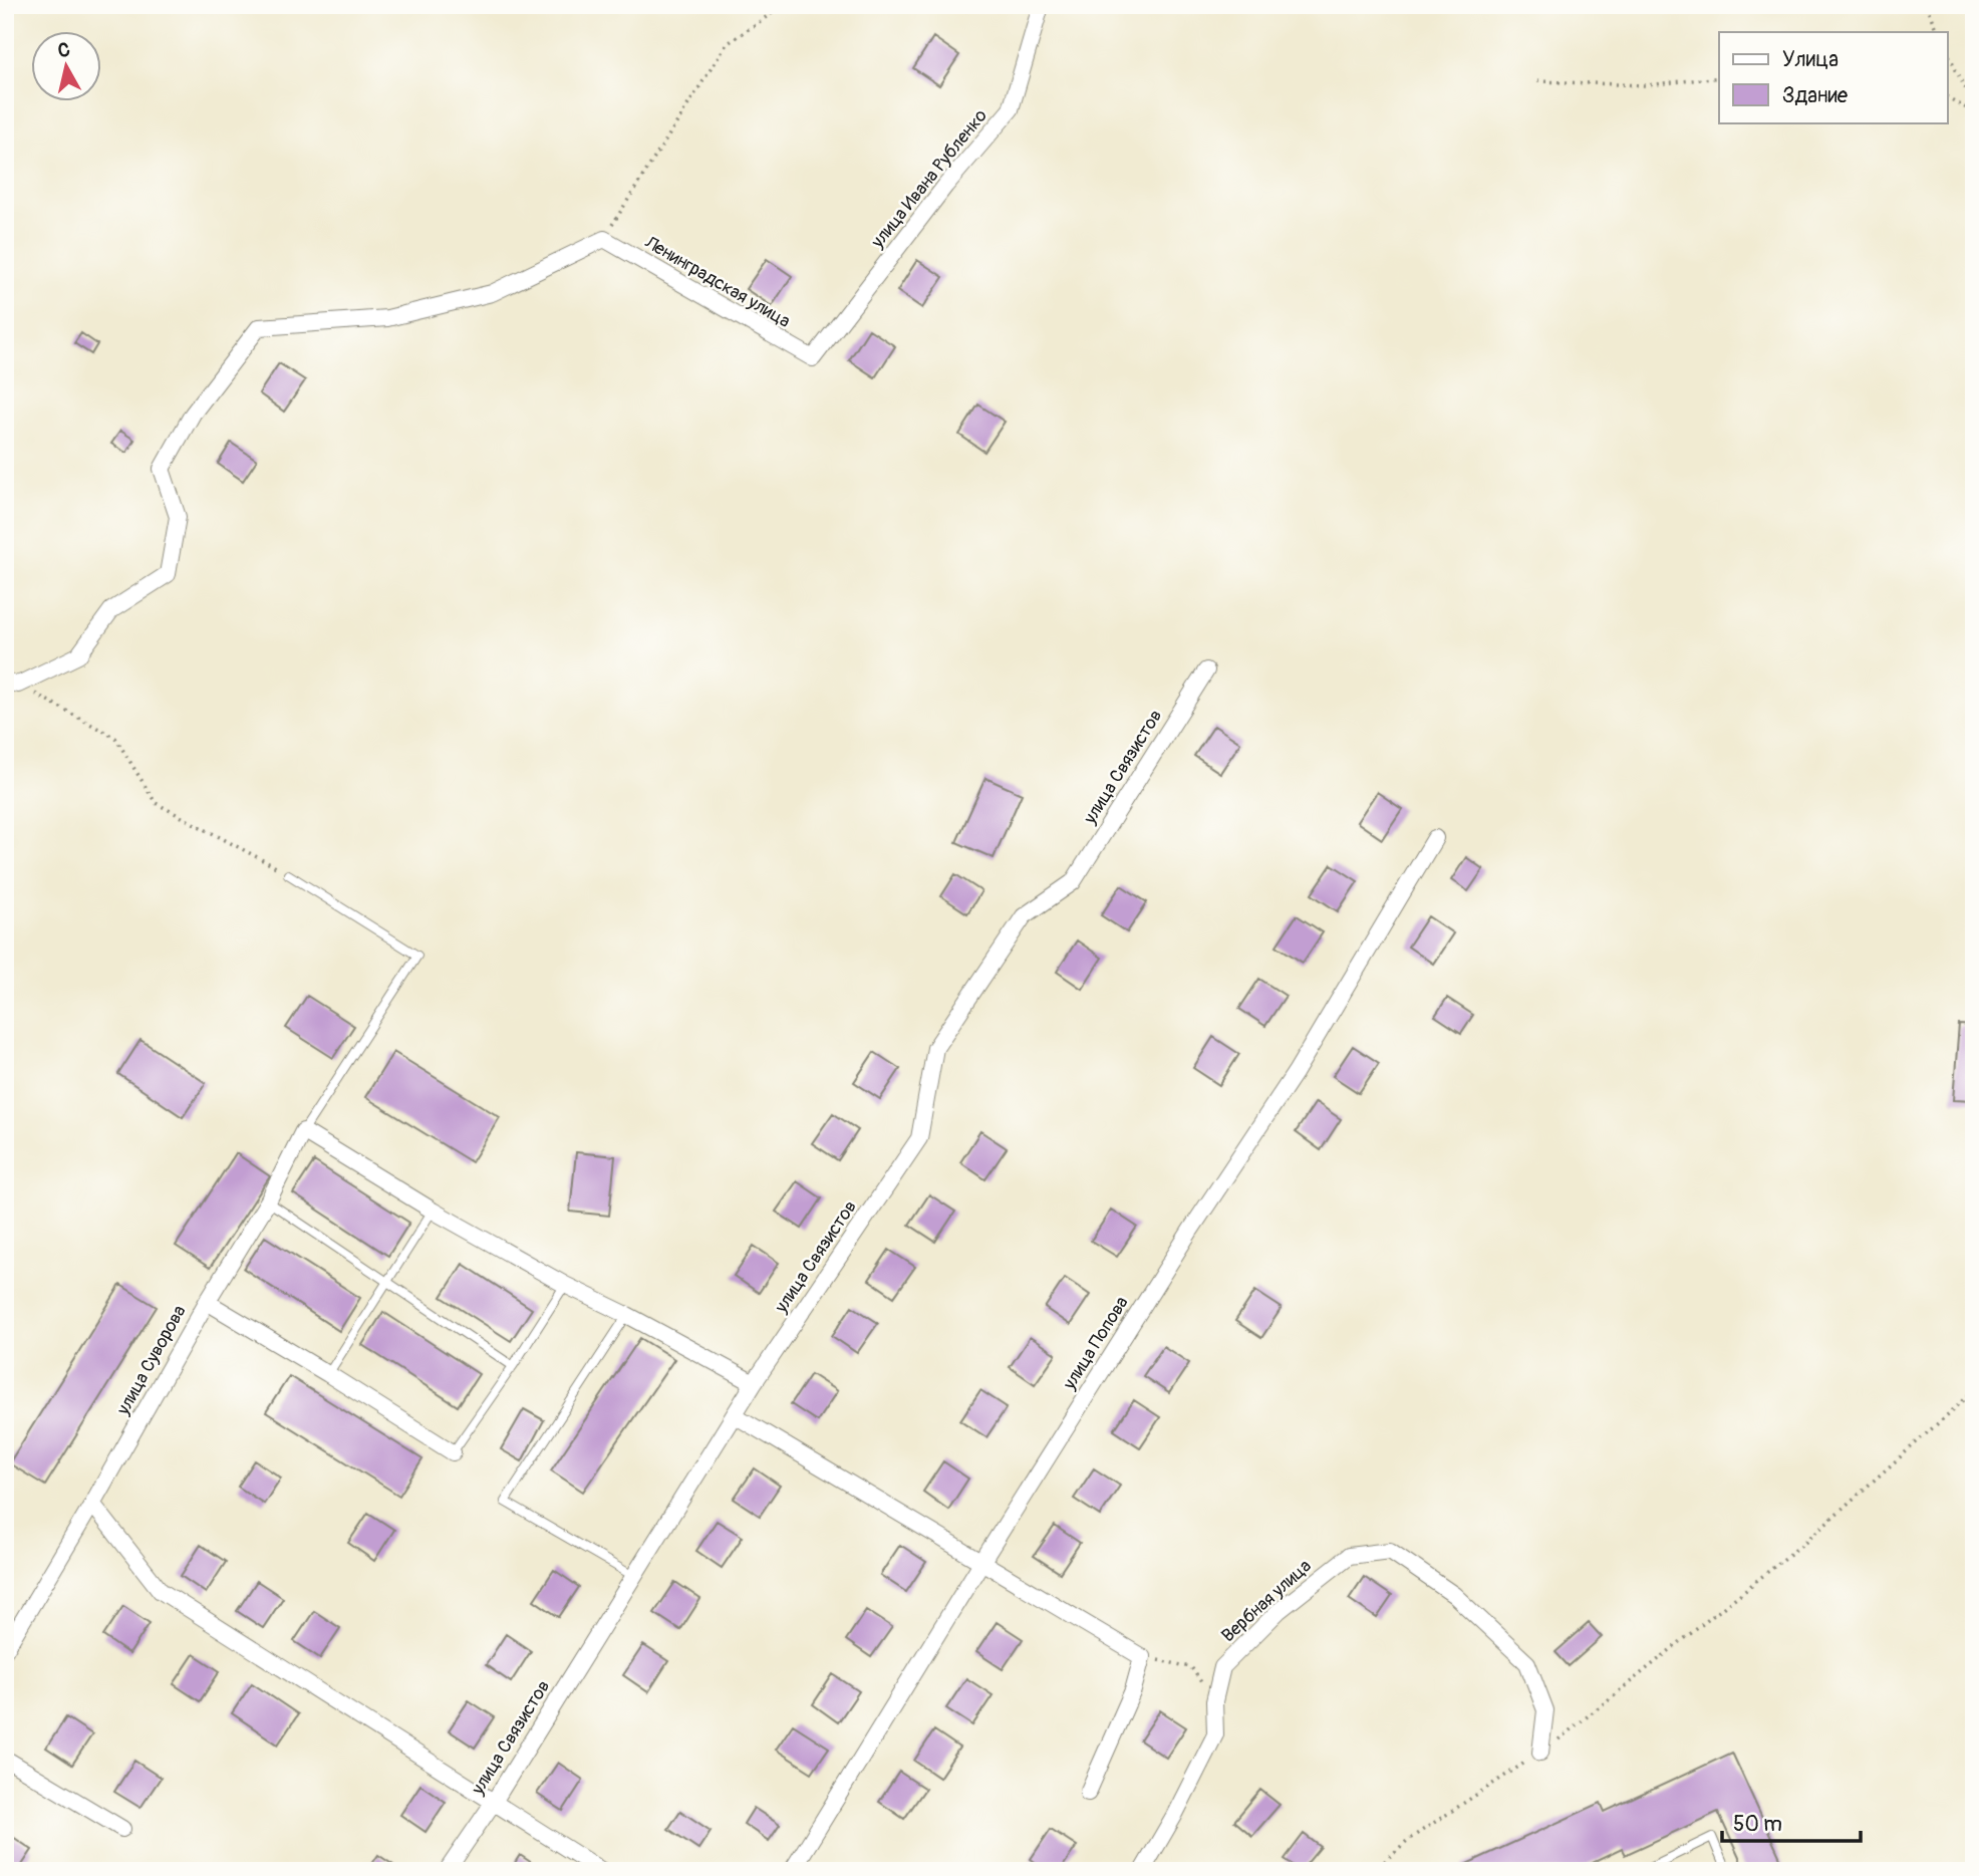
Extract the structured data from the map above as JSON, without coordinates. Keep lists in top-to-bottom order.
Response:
{
  "streets": {
    "street": [
      "улица Ивана Рубленко",
      "Ленинградская улица",
      "улица Связистов",
      "улица Попова",
      "улица Суворова",
      "Вербная улица"
    ]
  },
  "crossings": [
    ["улица Ивана Рубленко", "Ленинградская улица"]
  ],
  "legend": ["Улица", "Здание"],
  "scale_bar": "50 m",
  "north": "top"
}
